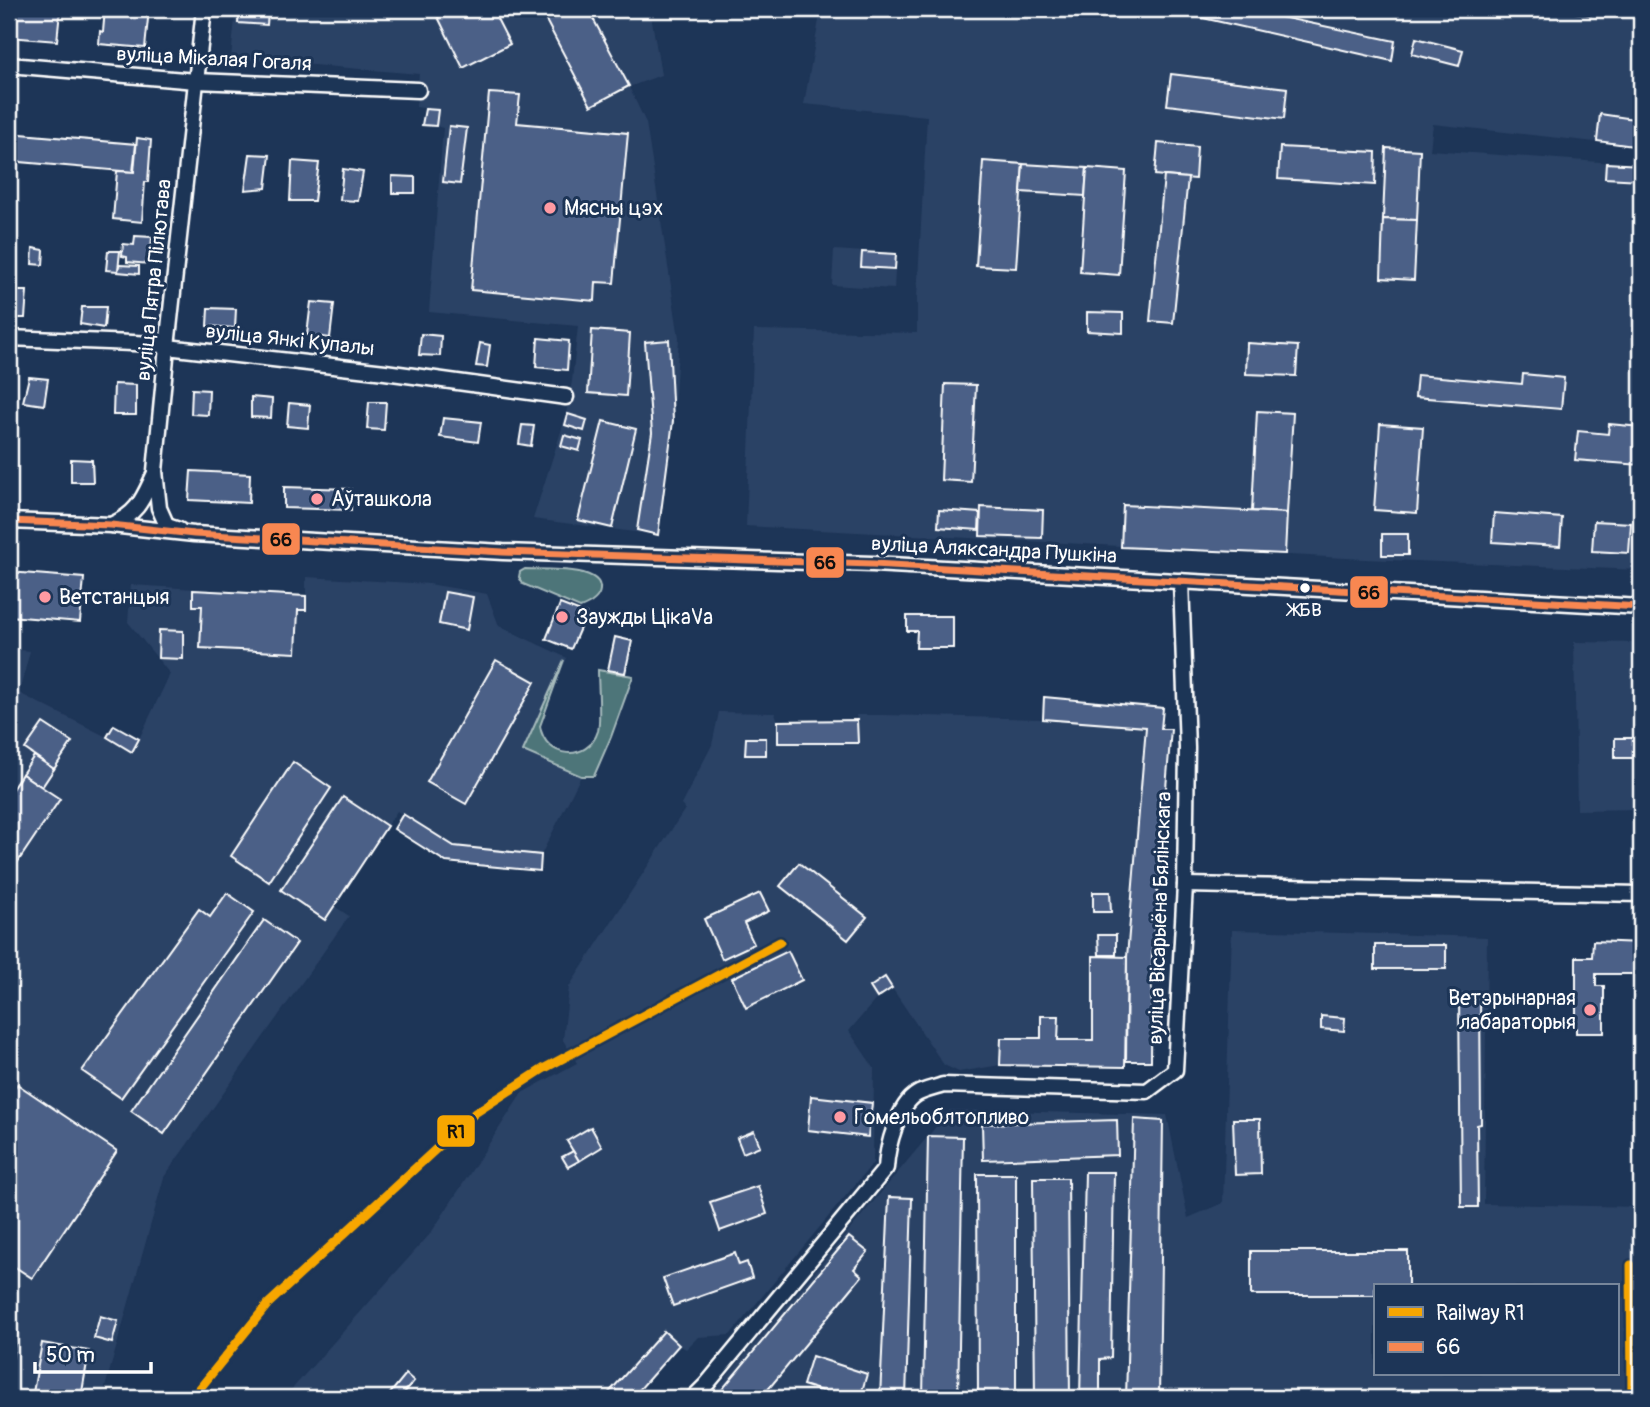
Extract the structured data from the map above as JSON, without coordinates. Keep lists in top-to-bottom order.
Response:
{
  "streets": {
    "street": [
      "вуліца Мікалая Гогаля",
      "вуліца Пятра Пілютава",
      "вуліца Янкі Купалы",
      "вуліца Аляксандра Пушкіна",
      "вуліца Вісарыёна Бялінскага"
    ]
  },
  "crossings": [
    ["вуліца Мікалая Гогаля", "вуліца Пятра Пілютава"],
    ["вуліца Пятра Пілютава", "вуліца Янкі Купалы"],
    ["вуліца Пятра Пілютава", "вуліца Аляксандра Пушкіна"],
    ["вуліца Аляксандра Пушкіна", "вуліца Вісарыёна Бялінскага"]
  ],
  "places": [
    "Мясны цэх",
    "Аўташкола",
    "ЖБВ",
    "Ветстанцыя",
    "Заужды ЦікаVа",
    "Ветэрынарная лабараторыя",
    "Гомельоблтопливо"
  ],
  "lines": ["transit line 66", "rail line R1"],
  "legend": ["Railway R1", "66"],
  "scale_bar": "50 m"
}
